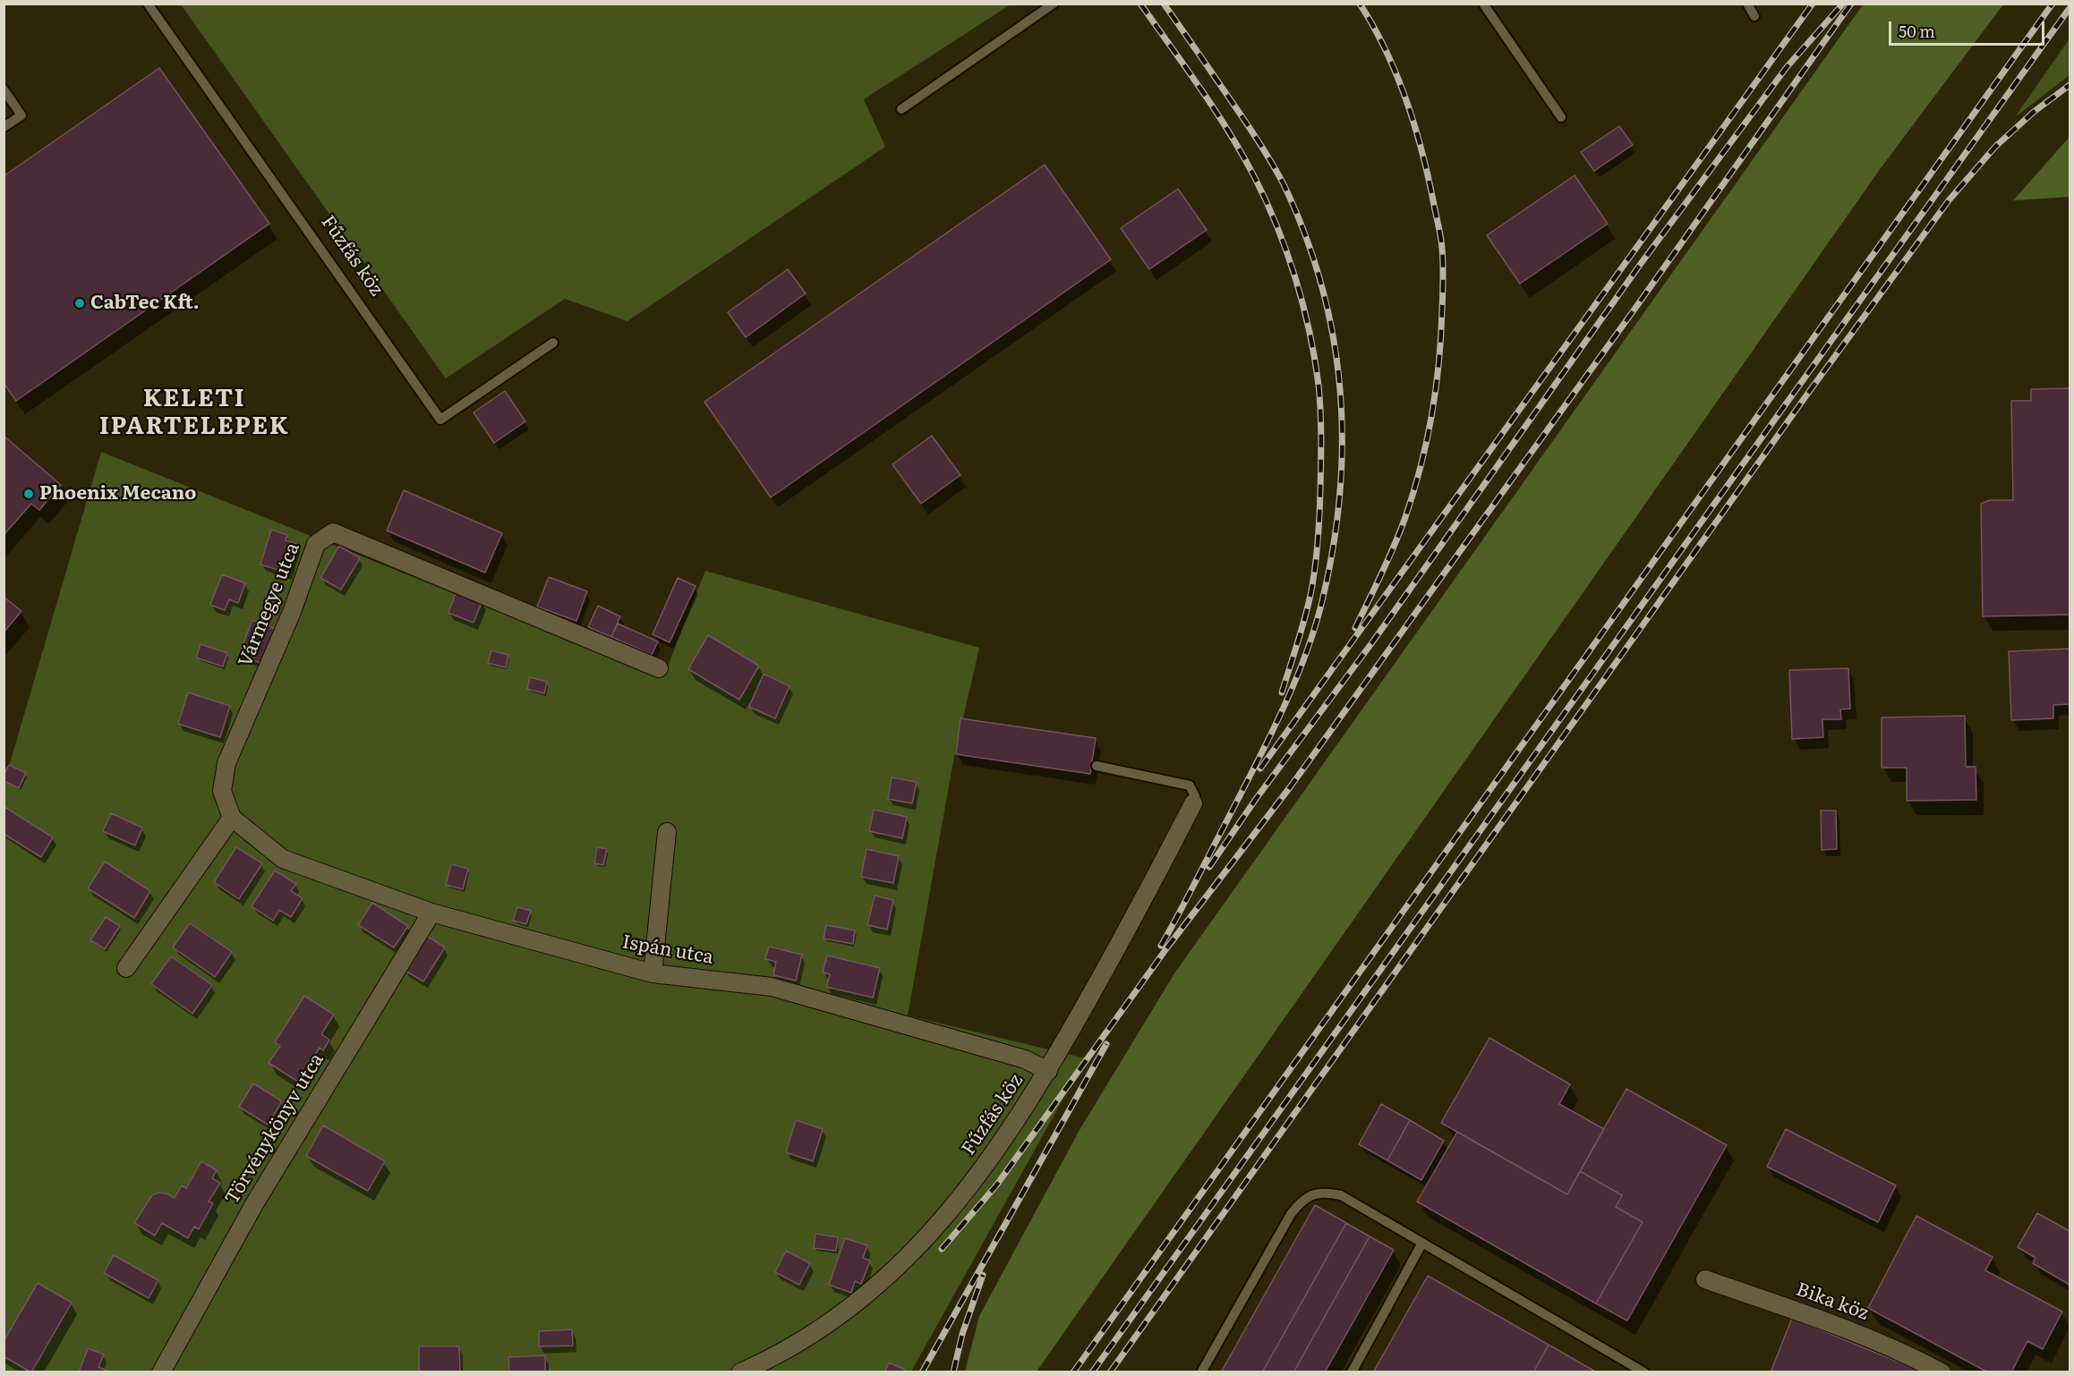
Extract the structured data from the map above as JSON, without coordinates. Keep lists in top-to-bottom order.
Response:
{
  "streets": {
    "street": [
      "Fűzfás köz",
      "Vármegye utca",
      "Ispán utca",
      "Törvénykönyv utca",
      "Bika köz"
    ]
  },
  "crossings": [
    ["Fűzfás köz", "Ispán utca"],
    ["Vármegye utca", "Ispán utca"],
    ["Ispán utca", "Törvénykönyv utca"]
  ],
  "districts": ["KELETI IPARTELEPEK"],
  "places": ["CabTec Kft.", "Phoenix Mecano"],
  "scale_bar": "50 m"
}
